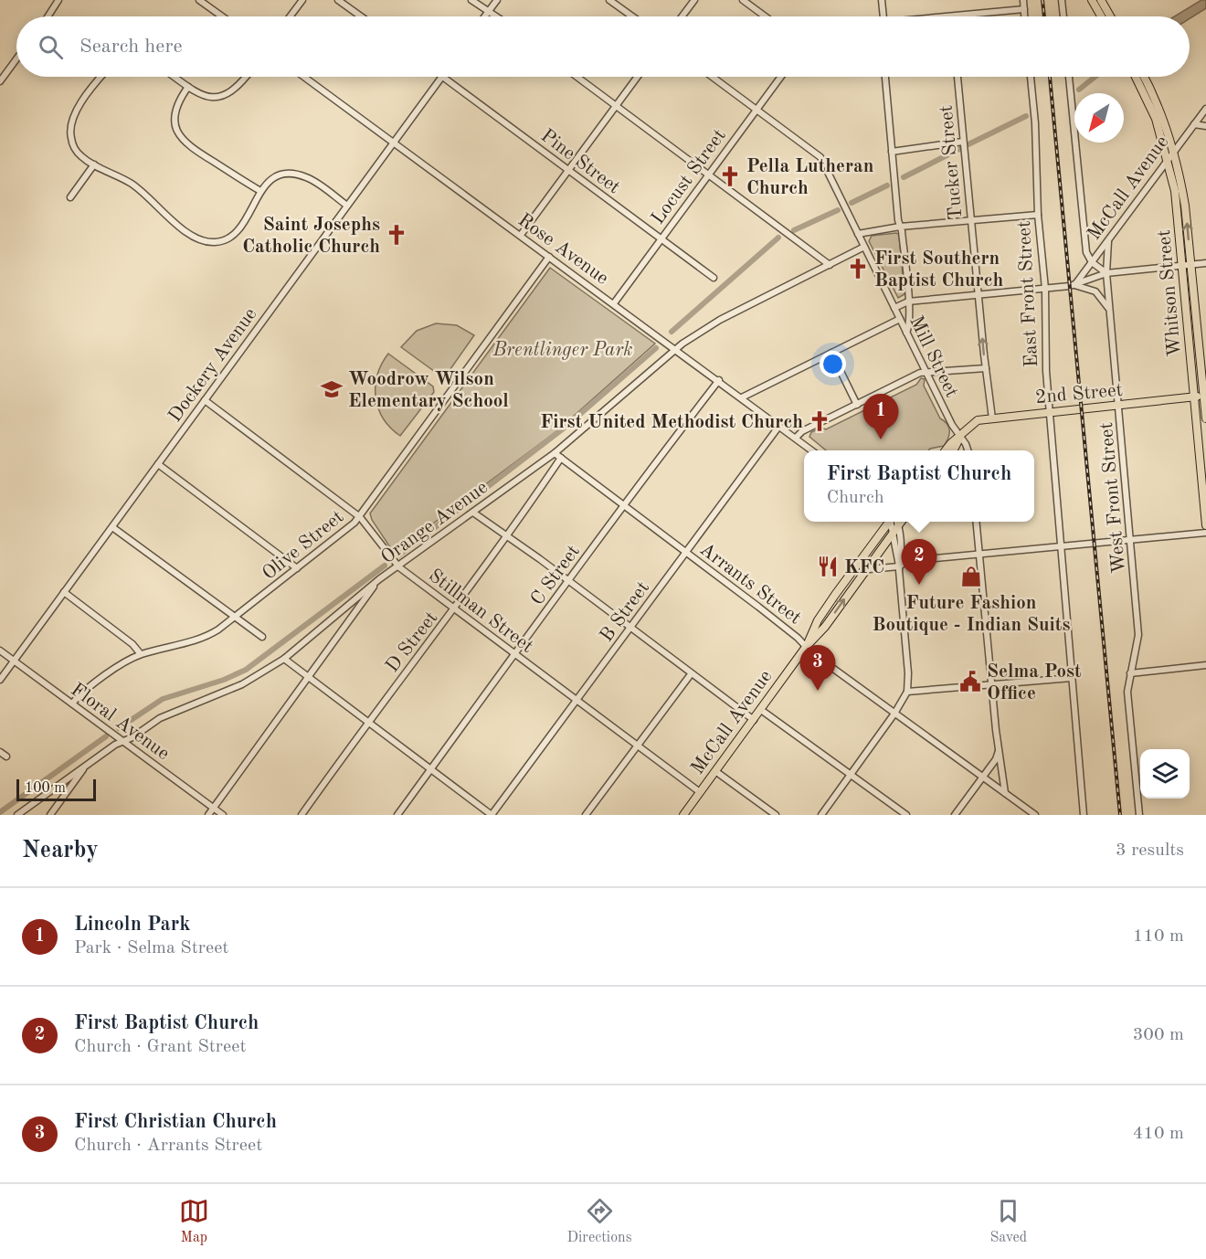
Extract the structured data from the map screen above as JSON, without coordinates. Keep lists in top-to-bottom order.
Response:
{
  "streets": {
    "main road": ["McCall Avenue", "Whitson Street", "2nd Street"],
    "street": [
      "Pine Street",
      "Tucker Street",
      "Locust Street",
      "Rose Avenue",
      "East Front Street",
      "Mill Street",
      "Dockery Avenue",
      "West Front Street",
      "Orange Avenue",
      "Olive Street",
      "C Street",
      "Arrants Street",
      "Stillman Street",
      "B Street",
      "D Street",
      "Floral Avenue"
    ]
  },
  "crossings": [
    ["Pine Street", "Locust Street"],
    ["Tucker Street", "2nd Street"],
    ["Locust Street", "Rose Avenue"],
    ["Locust Street", "Mill Street"],
    ["McCall Avenue", "Whitson Street"],
    ["McCall Avenue", "West Front Street"],
    ["McCall Avenue", "Arrants Street"],
    ["McCall Avenue", "Stillman Street"],
    ["Rose Avenue", "Dockery Avenue"],
    ["Rose Avenue", "Orange Avenue"],
    ["Rose Avenue", "Olive Street"],
    ["Rose Avenue", "C Street"],
    ["Rose Avenue", "B Street"],
    ["Whitson Street", "2nd Street"],
    ["East Front Street", "2nd Street"],
    ["Mill Street", "2nd Street"],
    ["Mill Street", "Orange Avenue"],
    ["Dockery Avenue", "Stillman Street"],
    ["Dockery Avenue", "Floral Avenue"],
    ["2nd Street", "West Front Street"],
    ["Orange Avenue", "Arrants Street"],
    ["Orange Avenue", "Stillman Street"],
    ["Orange Avenue", "Floral Avenue"],
    ["Olive Street", "Stillman Street"],
    ["Olive Street", "Floral Avenue"],
    ["C Street", "Arrants Street"],
    ["C Street", "Stillman Street"],
    ["Arrants Street", "B Street"],
    ["Arrants Street", "D Street"],
    ["Stillman Street", "B Street"],
    ["Stillman Street", "D Street"]
  ],
  "parks": ["Brentlinger Park"],
  "places": {
    "church": [
      "Pella Lutheran Church",
      "Saint Josephs Catholic Church",
      "First Southern Baptist Church",
      "First United Methodist Church"
    ],
    "school or university": ["Woodrow Wilson Elementary School"],
    "restaurant": ["KFC"],
    "shop": ["Future Fashion Boutique - Indian Suits"],
    "public building": ["Selma Post Office"]
  },
  "scale_bar": "100 m",
  "north": "bottom left",
  "page": {
    "search": "Search here",
    "pins": ["1", "2", "3"],
    "popup": ["First Baptist Church", "Church"],
    "scale": "100 m",
    "heading": ["Nearby", "3 results"],
    "list": [
      {
        "mark": "1",
        "name": "Lincoln Park",
        "note": "Park · Selma Street",
        "value": "110 m"
      },
      {
        "mark": "2",
        "name": "First Baptist Church",
        "note": "Church · Grant Street",
        "value": "300 m"
      },
      {
        "mark": "3",
        "name": "First Christian Church",
        "note": "Church · Arrants Street",
        "value": "410 m"
      }
    ],
    "nav": ["Map", "Directions", "Saved"]
  }
}
